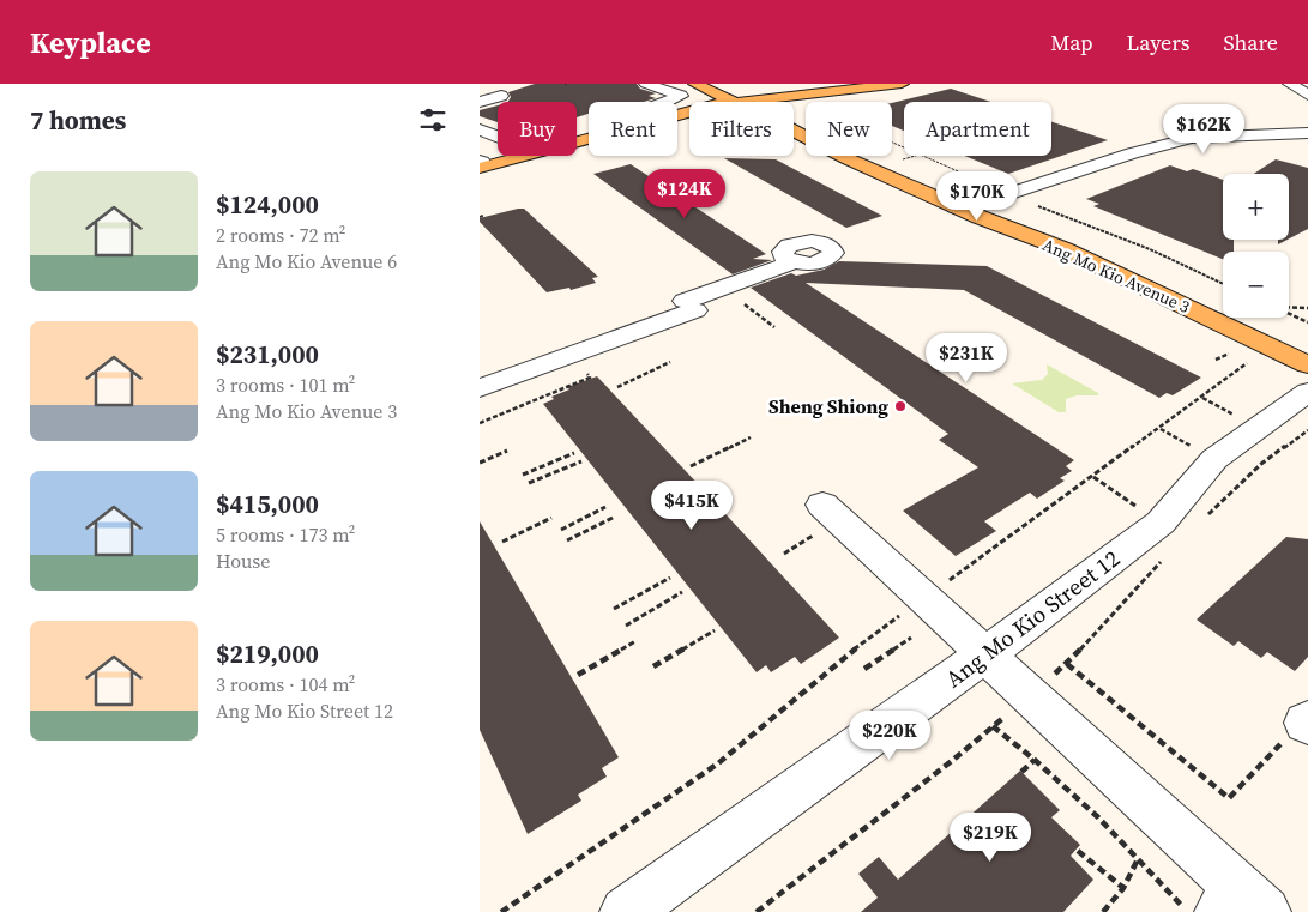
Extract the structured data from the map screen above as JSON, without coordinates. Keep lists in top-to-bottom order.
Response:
{
  "streets": {
    "main road": ["Ang Mo Kio Avenue 3"],
    "street": ["Ang Mo Kio Street 12"]
  },
  "places": ["Sheng Shiong"],
  "page": {
    "header": "Keyplace",
    "nav": ["Map", "Layers", "Share"],
    "heading": "7 homes",
    "chip": [
      "Buy",
      "Rent",
      "Filters",
      "New",
      "Apartment"
    ],
    "price": [
      "$162K",
      "$124K",
      "$170K",
      "$231K",
      "$415K",
      "$220K",
      "$219K"
    ],
    "list": [
      {
        "name": "$124,000",
        "note": "2 rooms · 72 m² · Ang Mo Kio Avenue 6"
      },
      {
        "name": "$231,000",
        "note": "3 rooms · 101 m² · Ang Mo Kio Avenue 3"
      },
      {
        "name": "$415,000",
        "note": "5 rooms · 173 m² · House"
      },
      {
        "name": "$219,000",
        "note": "3 rooms · 104 m² · Ang Mo Kio Street 12"
      }
    ],
    "map_buttons": ["+", "−"]
  }
}
